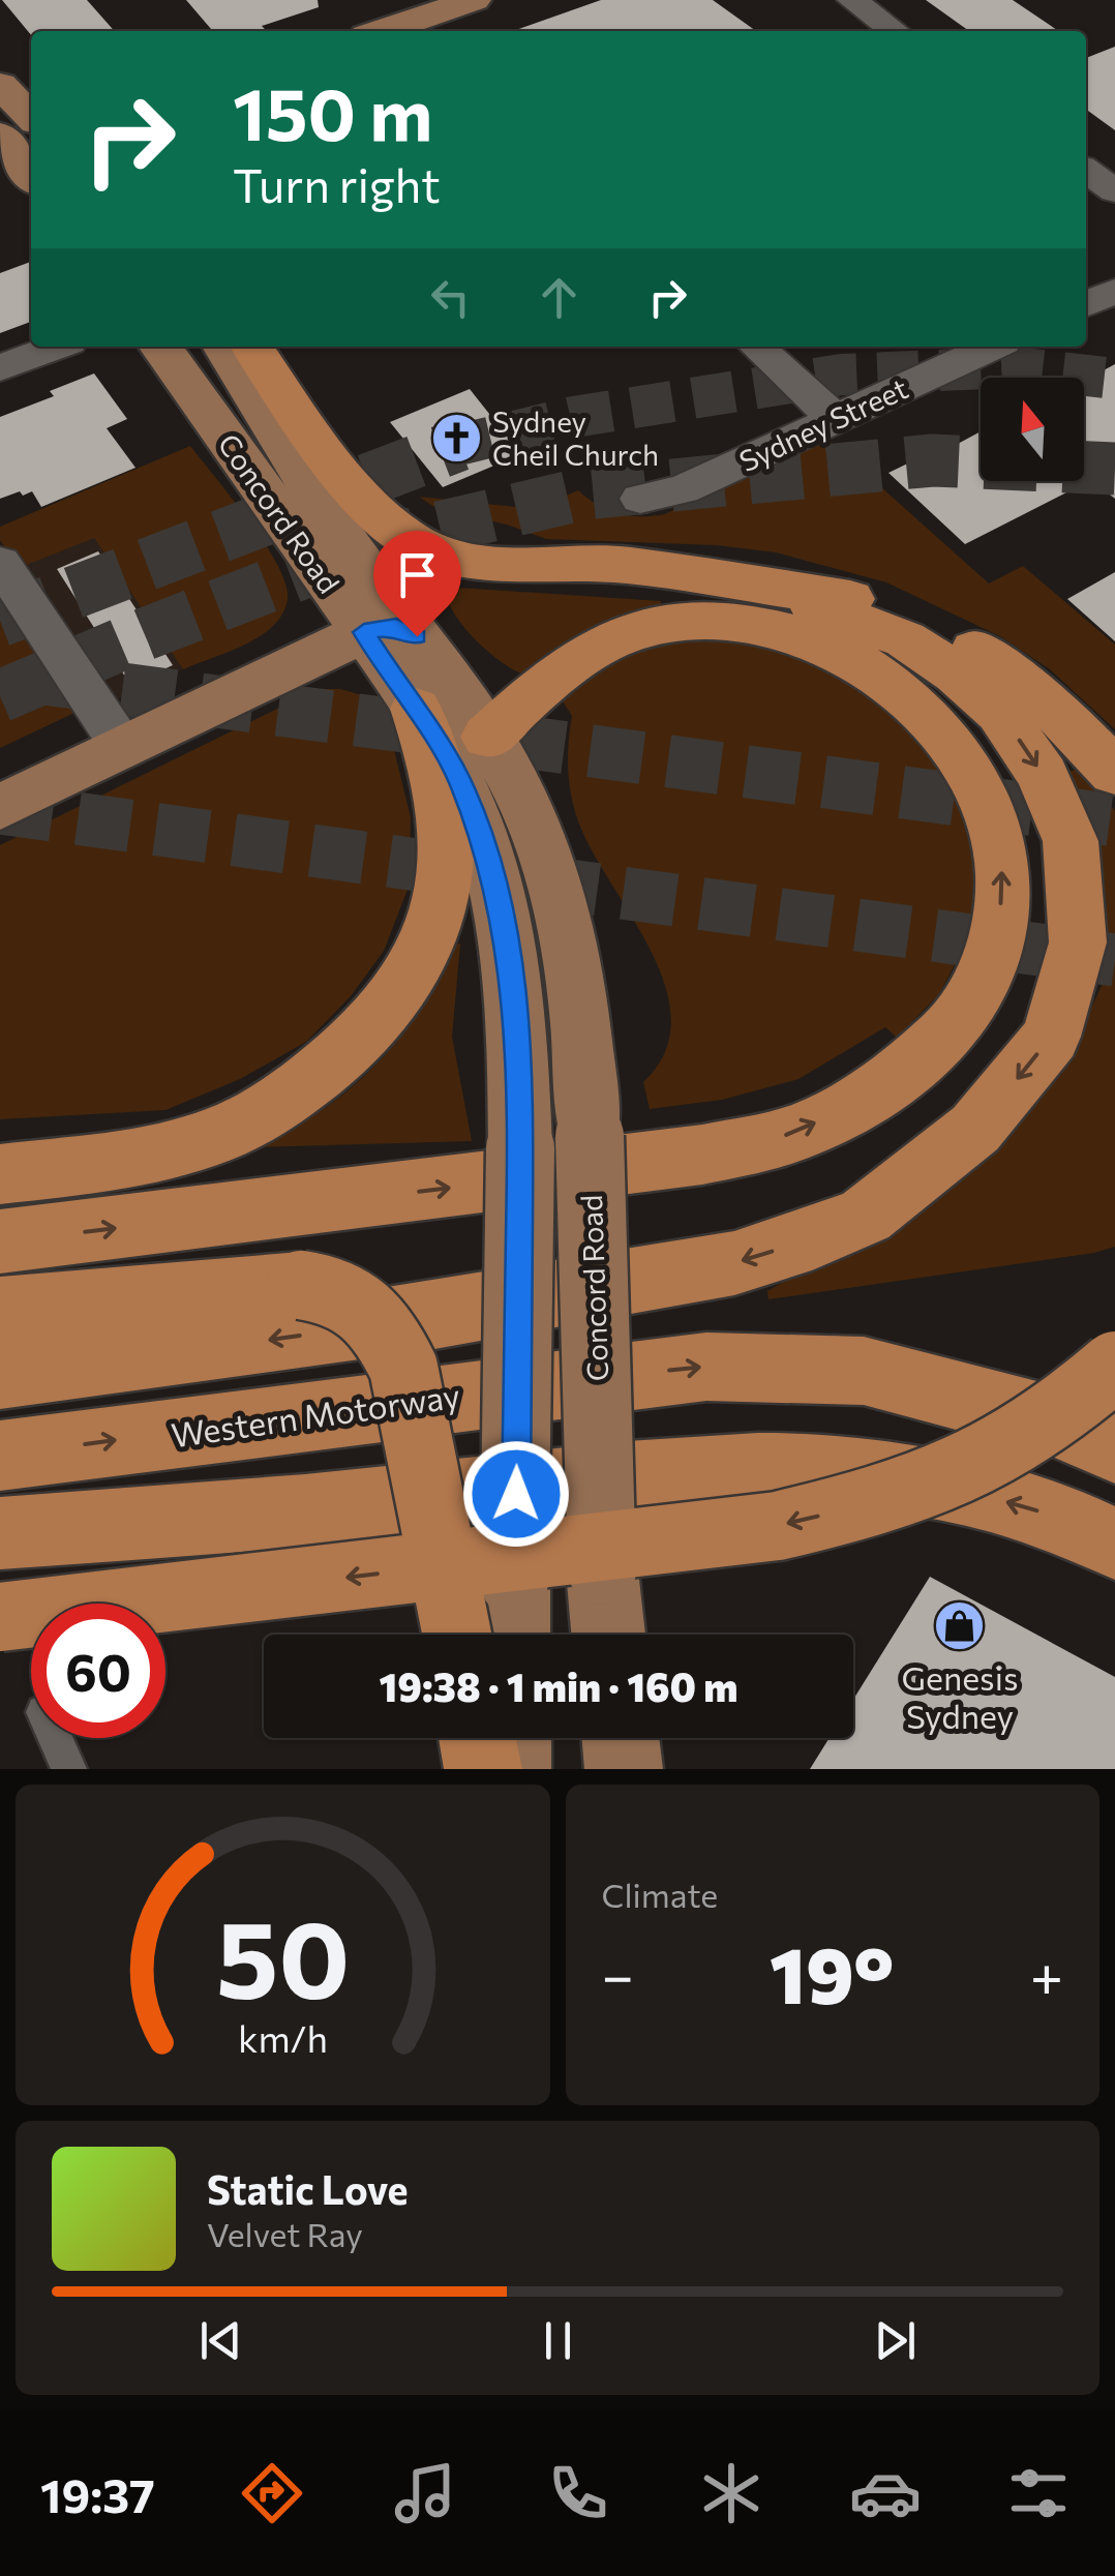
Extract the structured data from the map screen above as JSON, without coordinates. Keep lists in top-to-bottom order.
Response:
{
  "streets": {
    "highway": ["Western Motorway"],
    "main road": ["Concord Road"],
    "street": ["Sydney Street"]
  },
  "places": {
    "church": ["Sydney Cheil Church"],
    "shop": ["Genesis Sydney"]
  },
  "north": "top",
  "page": {
    "turn": ["150 m", "Turn right"],
    "limit": "60",
    "trip": "19:38 · 1 min · 160 m",
    "tile": "Climate",
    "heat": ["−", "19°", "+"],
    "song": ["Static Love", "Velvet Ray"],
    "tabs": "19:37",
    "gauge": ["50", "km/h"]
  }
}
